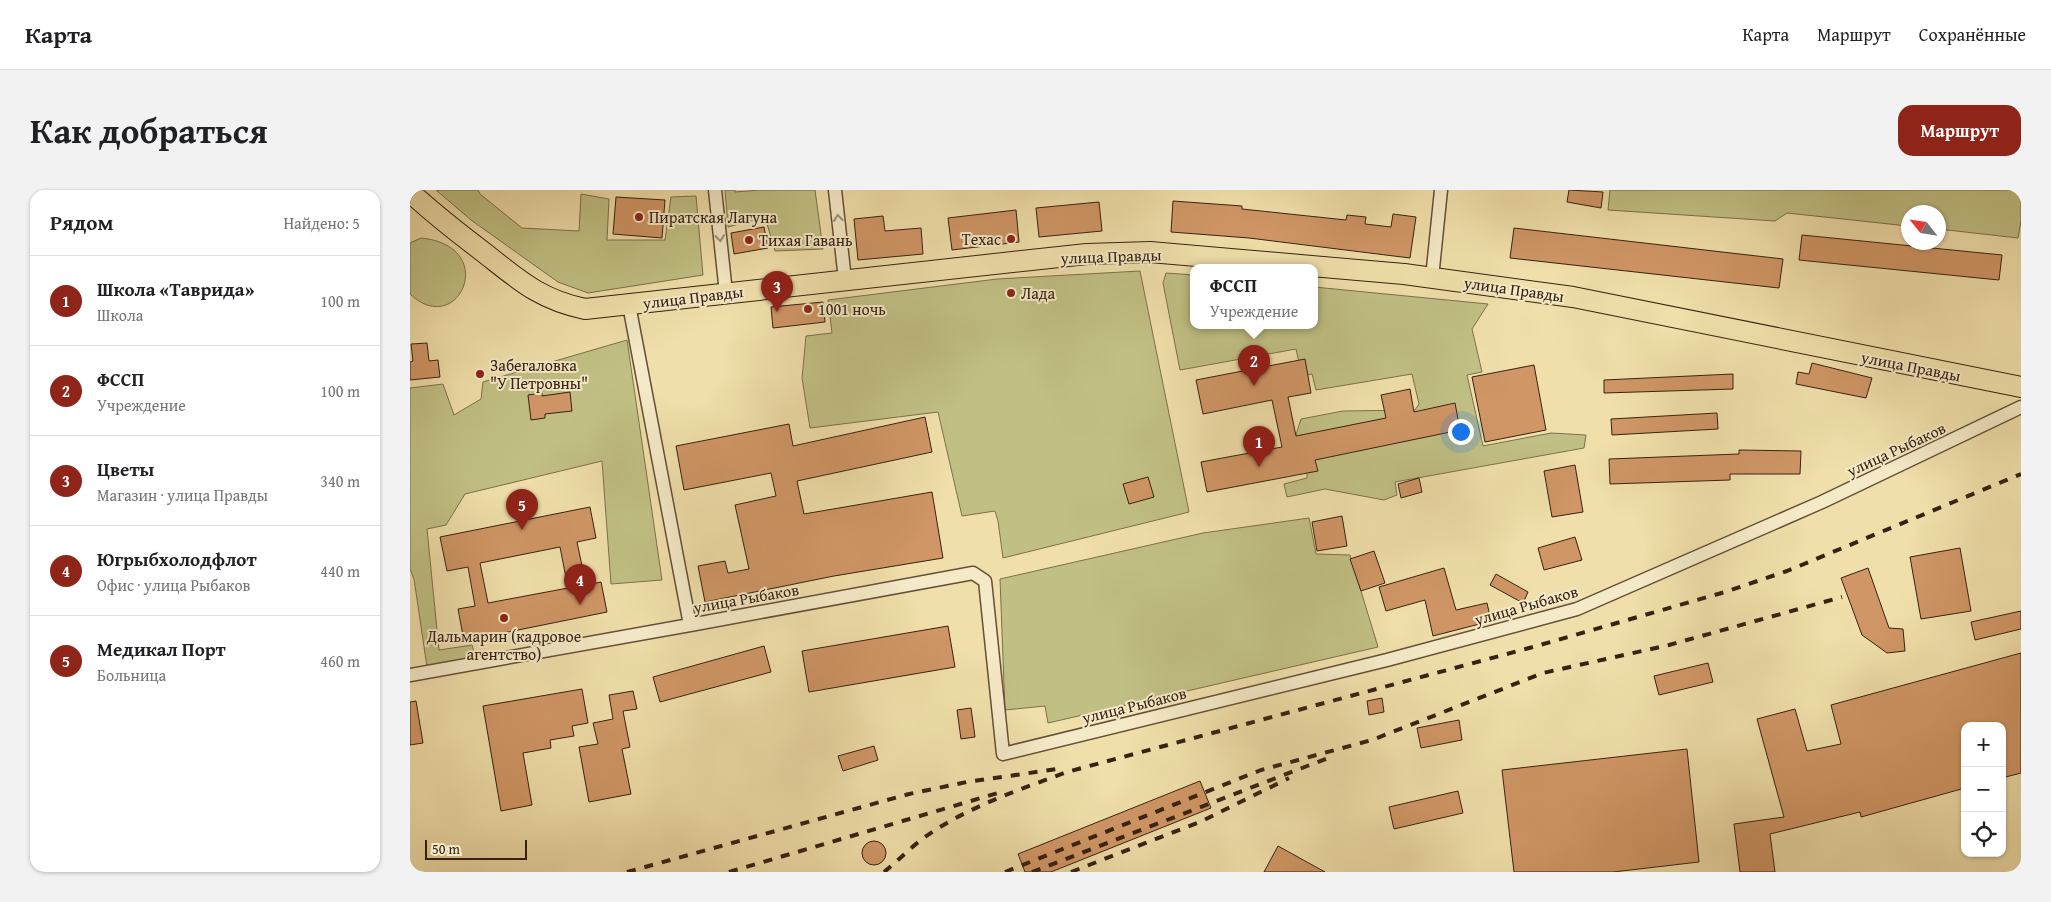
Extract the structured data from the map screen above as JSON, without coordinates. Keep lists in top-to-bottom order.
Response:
{
  "streets": {
    "main road": ["улица Правды"],
    "street": ["улица Рыбаков"]
  },
  "crossings": [
    ["улица Правды", "улица Рыбаков"]
  ],
  "places": [
    "Пиратская Лагуна",
    "Техас",
    "Тихая Гавань",
    "Лада",
    "1001 ночь",
    "Забегаловка \"У Петровны\"",
    "Дальмарин (кадровое агентство)"
  ],
  "scale_bar": "50 m",
  "north": "top left",
  "page": {
    "header": "Карта",
    "nav": ["Карта", "Маршрут", "Сохранённые"],
    "title": "Как добраться",
    "buttons": "Маршрут",
    "heading": ["Рядом", "Найдено: 5"],
    "list": [
      {
        "mark": "1",
        "name": "Школа «Таврида»",
        "note": "Школа",
        "value": "100 m"
      },
      {
        "mark": "2",
        "name": "ФССП",
        "note": "Учреждение",
        "value": "100 m"
      },
      {
        "mark": "3",
        "name": "Цветы",
        "note": "Магазин · улица Правды",
        "value": "340 m"
      },
      {
        "mark": "4",
        "name": "Югрыбхолодфлот",
        "note": "Офис · улица Рыбаков",
        "value": "440 m"
      },
      {
        "mark": "5",
        "name": "Медикал Порт",
        "note": "Больница",
        "value": "460 m"
      }
    ],
    "popup": ["ФССП", "Учреждение"],
    "pins": [
      "3",
      "2",
      "1",
      "5",
      "4"
    ],
    "map_buttons": ["+", "−"],
    "scale": "50 m"
  }
}
